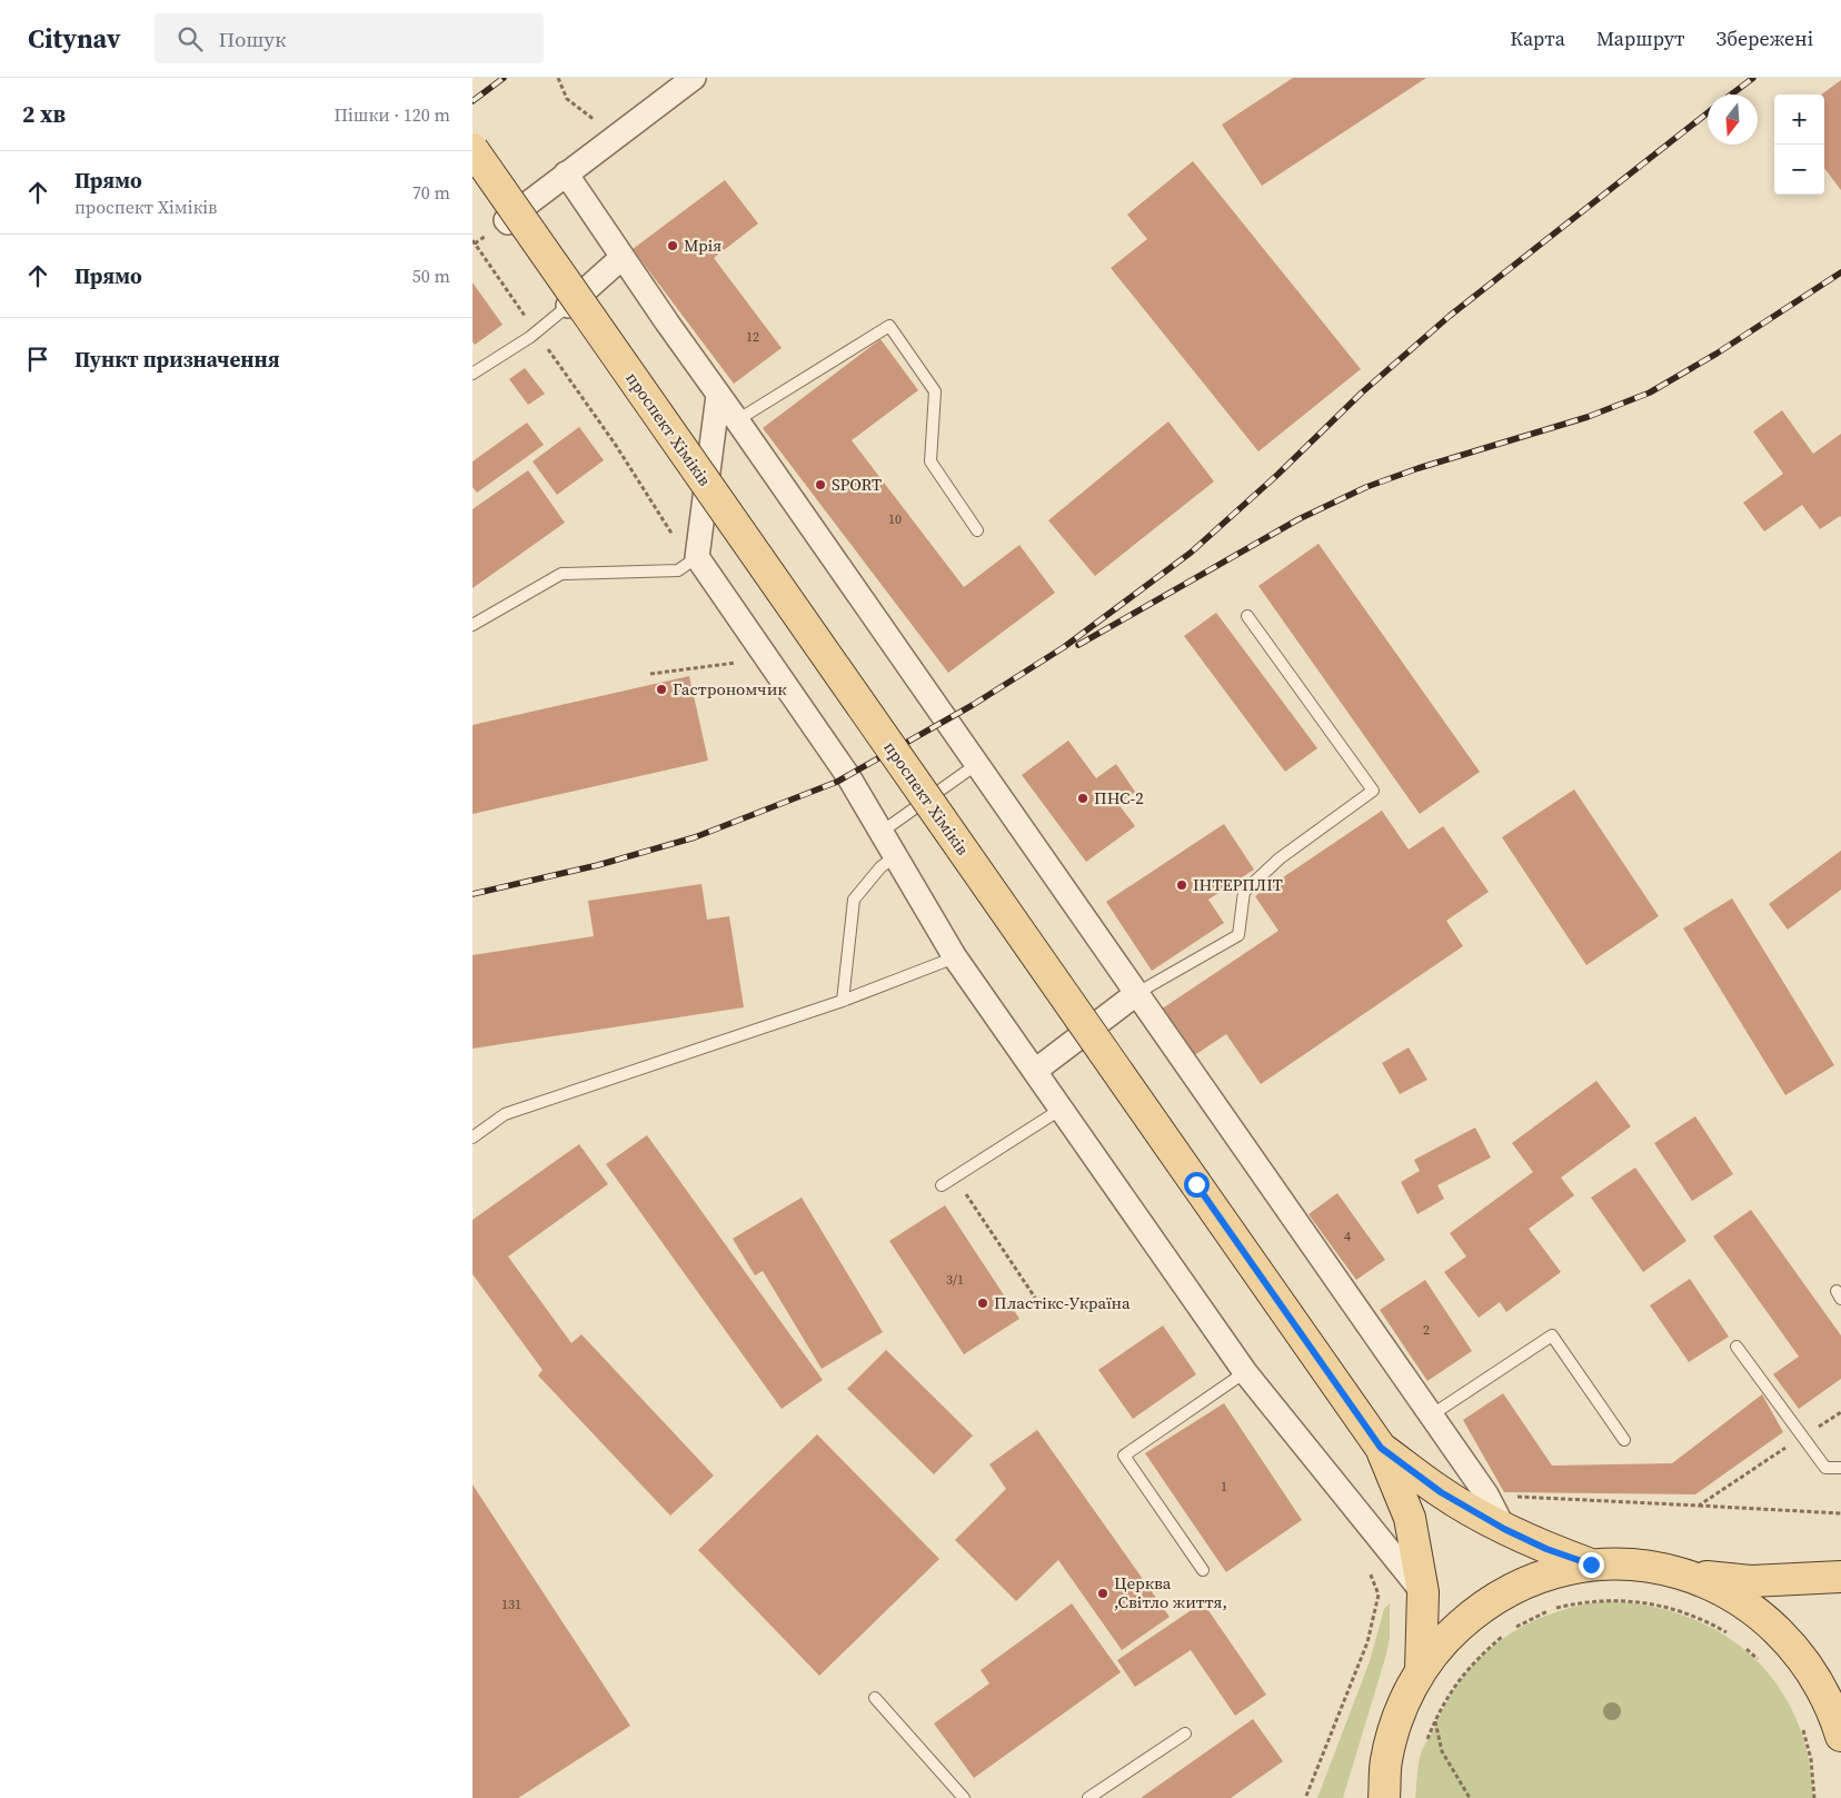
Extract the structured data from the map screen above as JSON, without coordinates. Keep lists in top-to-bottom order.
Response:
{
  "streets": {
    "main road": ["проспект Хіміків"]
  },
  "places": [
    "Мрія",
    "SPORT",
    "Гастрономчик",
    "ПНС-2",
    "ІНТЕРПЛІТ",
    "Пластікс-Україна",
    "Церква ,Світло життя,"
  ],
  "house_numbers": [
    "12",
    "10",
    "4",
    "3/1",
    "2",
    "1",
    "131"
  ],
  "north": "bottom",
  "page": {
    "header": "Citynav",
    "search": "Пошук",
    "nav": ["Карта", "Маршрут", "Збережені"],
    "heading": ["2 хв", "Пішки · 120 m"],
    "map_buttons": ["+", "−"],
    "list": [
      ["Прямо", "проспект Хіміків", "70 m"],
      ["Прямо", "50 m"],
      "Пункт призначення"
    ]
  }
}
